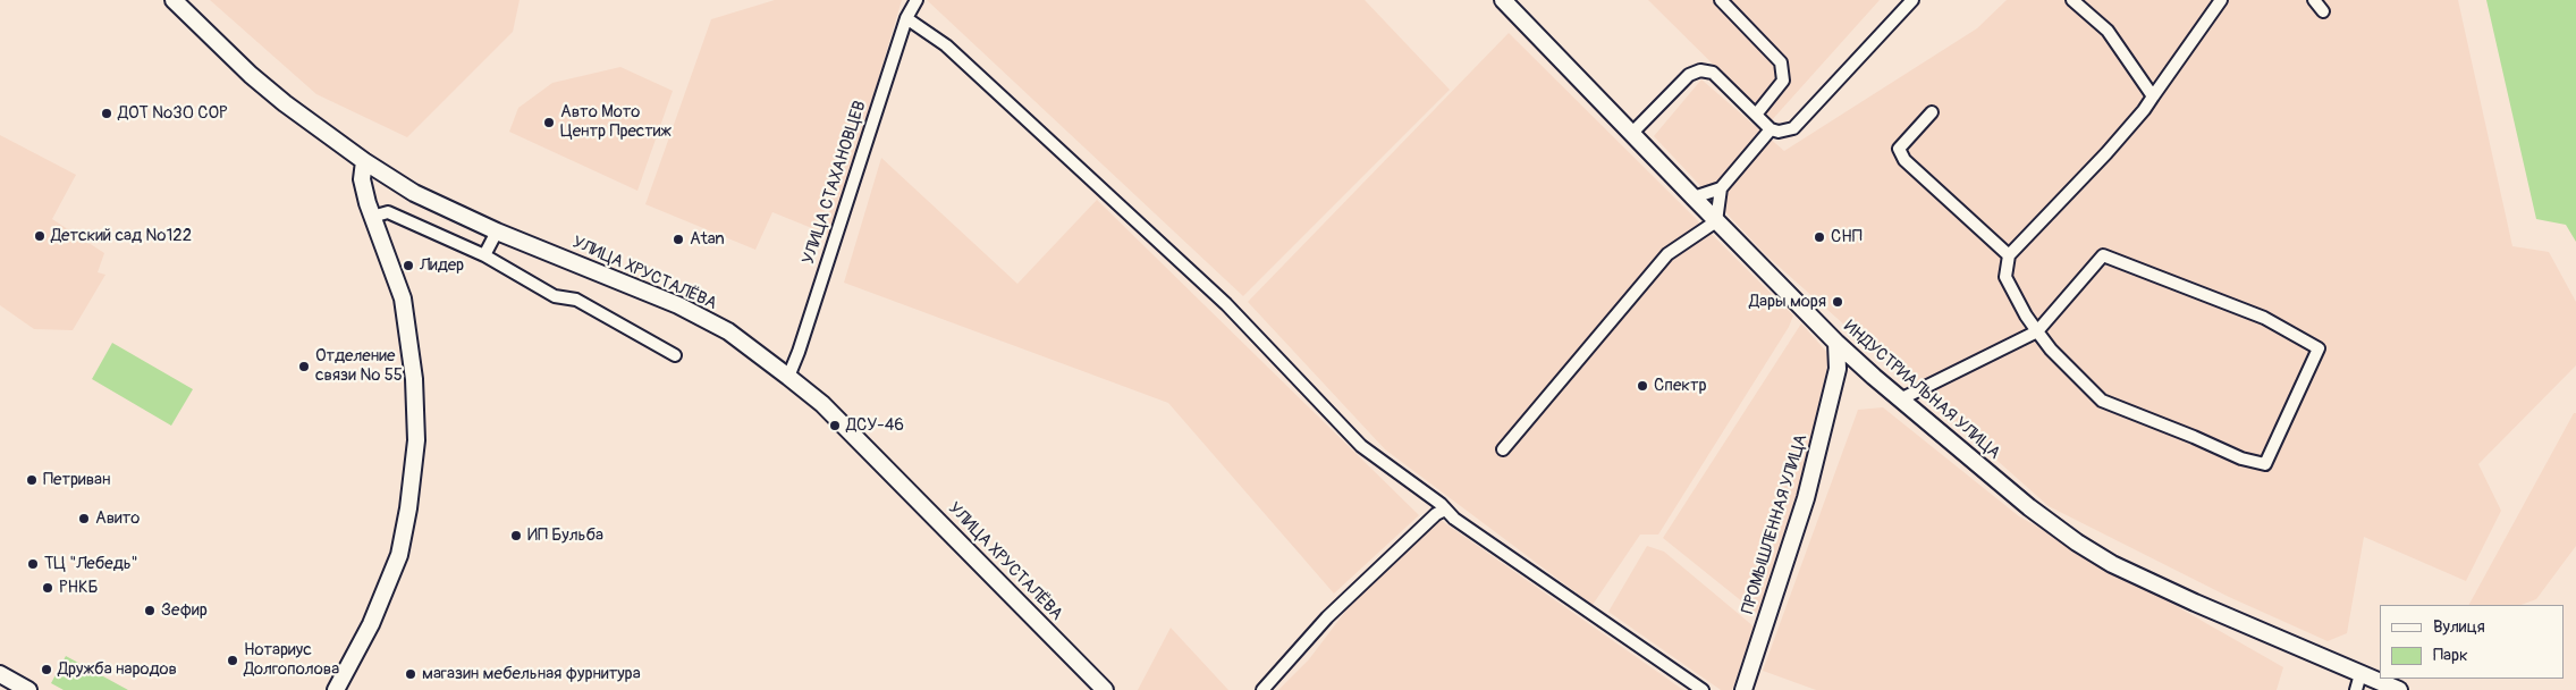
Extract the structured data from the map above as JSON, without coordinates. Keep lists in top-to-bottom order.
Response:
{
  "streets": {
    "main road": ["УЛИЦА ХРУСТАЛЁВА", "ИНДУСТРИАЛЬНАЯ УЛИЦА", "ПРОМЫШЛЕННАЯ УЛИЦА"],
    "street": ["УЛИЦА СТАХАНОВЦЕВ"]
  },
  "crossings": [
    ["УЛИЦА СТАХАНОВЦЕВ", "УЛИЦА ХРУСТАЛЁВА"],
    ["ИНДУСТРИАЛЬНАЯ УЛИЦА", "ПРОМЫШЛЕННАЯ УЛИЦА"]
  ],
  "places": [
    "ДОТ №30 СОР",
    "Авто Мото Центр Престиж",
    "Детский сад №122",
    "СНП",
    "Atan",
    "Лидер",
    "Дары моря",
    "Отделение связи № 55",
    "Спектр",
    "ДСУ-46",
    "Петриван",
    "Авито",
    "ИП Бульба",
    "ТЦ \"Лебедь\"",
    "РНКБ",
    "Зефир",
    "Нотариус Долгополова",
    "Дружба народов",
    "магазин мебельная фурнитура"
  ],
  "legend": ["Вулиця", "Парк"]
}
